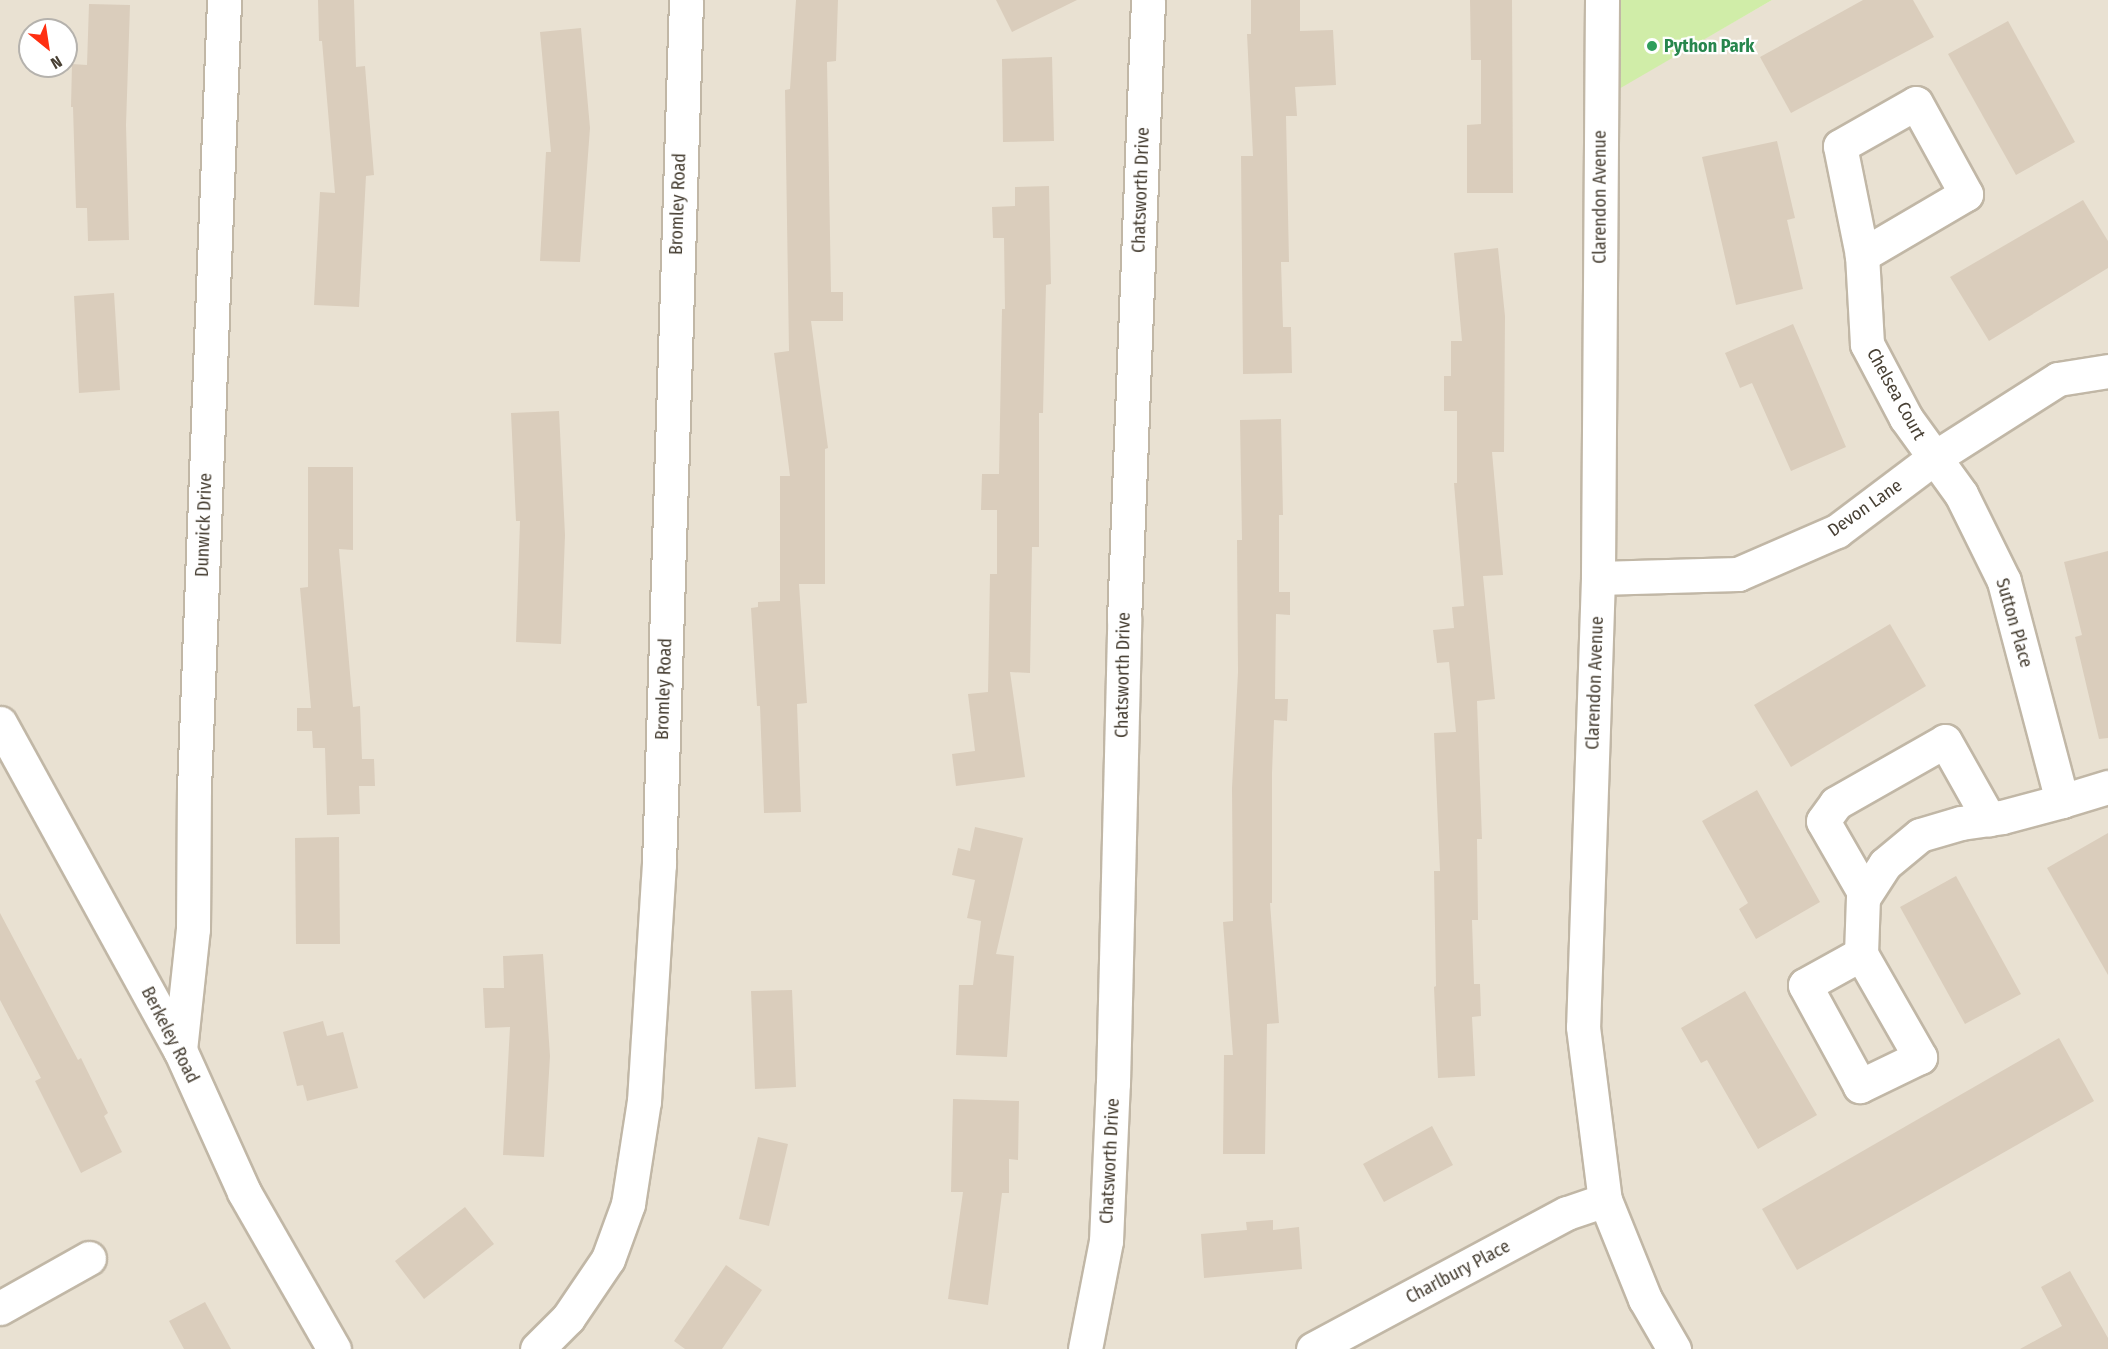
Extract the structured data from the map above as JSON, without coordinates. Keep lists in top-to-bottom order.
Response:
{
  "streets": {
    "street": [
      "Chatsworth Drive",
      "Clarendon Avenue",
      "Bromley Road",
      "Chelsea Court",
      "Devon Lane",
      "Dunwick Drive",
      "Sutton Place",
      "Berkeley Road",
      "Charlbury Place"
    ]
  },
  "crossings": [
    ["Clarendon Avenue", "Devon Lane"],
    ["Clarendon Avenue", "Charlbury Place"],
    ["Chelsea Court", "Devon Lane"],
    ["Chelsea Court", "Sutton Place"],
    ["Devon Lane", "Sutton Place"],
    ["Dunwick Drive", "Berkeley Road"]
  ],
  "places": ["Python Park"],
  "north": "bottom right"
}
